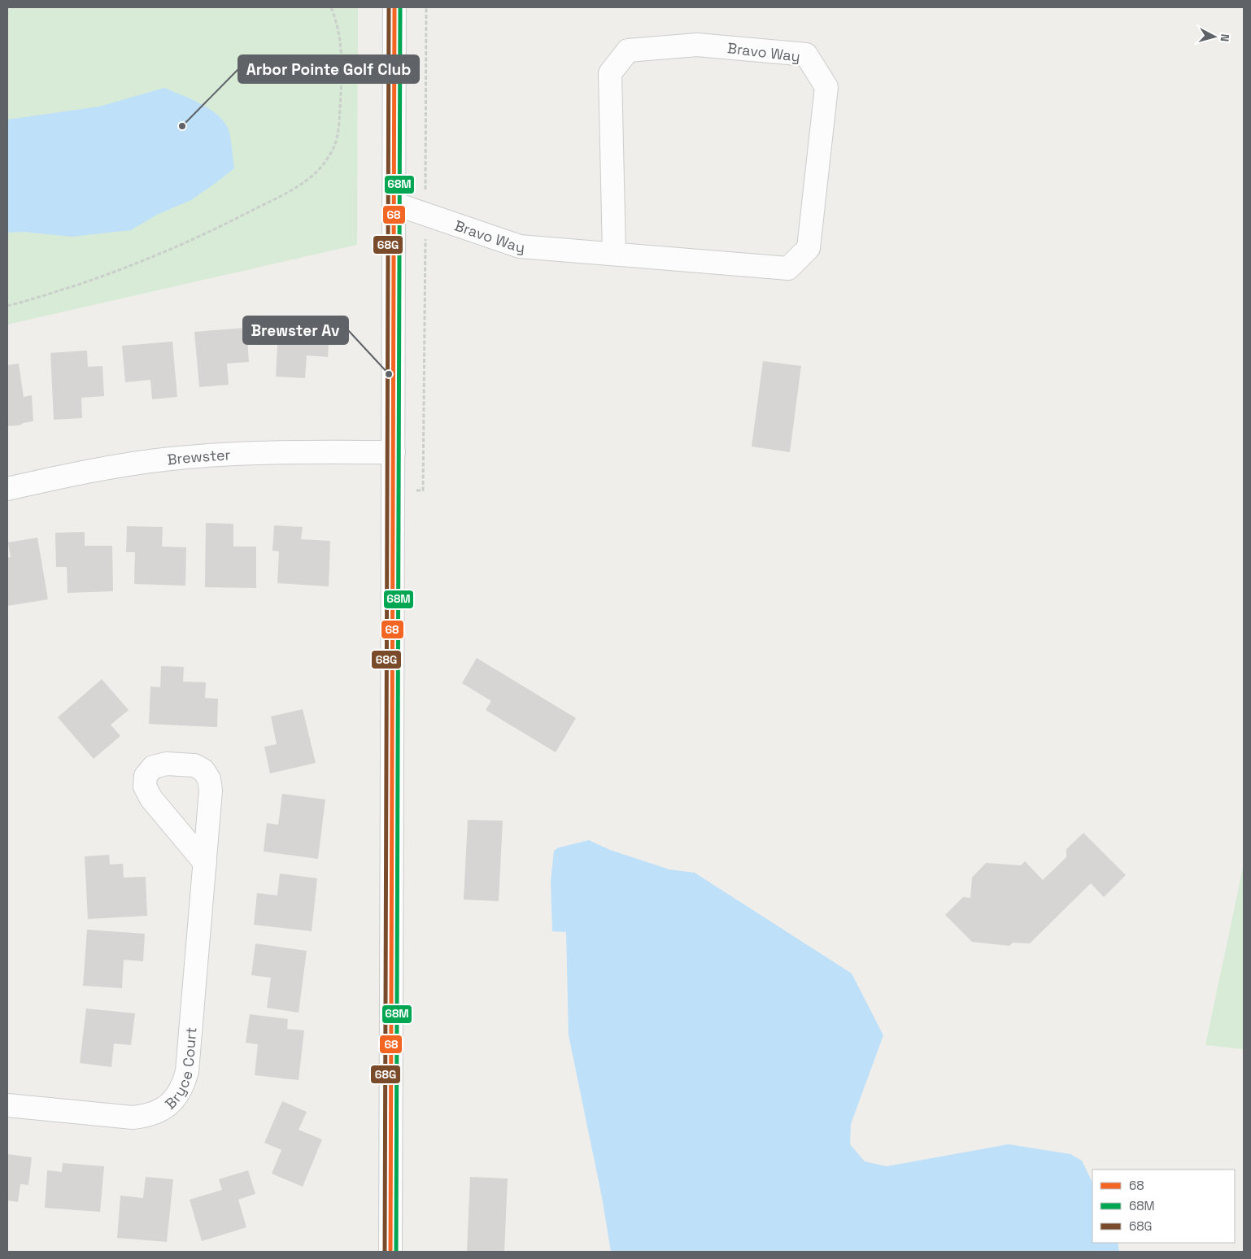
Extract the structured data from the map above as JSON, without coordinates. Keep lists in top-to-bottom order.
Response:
{
  "streets": {
    "street": ["Bravo Way", "Brewster", "Bryce Court"]
  },
  "places": ["Arbor Pointe Golf Club", "Brewster Av"],
  "lines": ["transit line 68", "transit line 68M", "transit line 68G"],
  "legend": ["68", "68M", "68G"],
  "north": "right"
}
